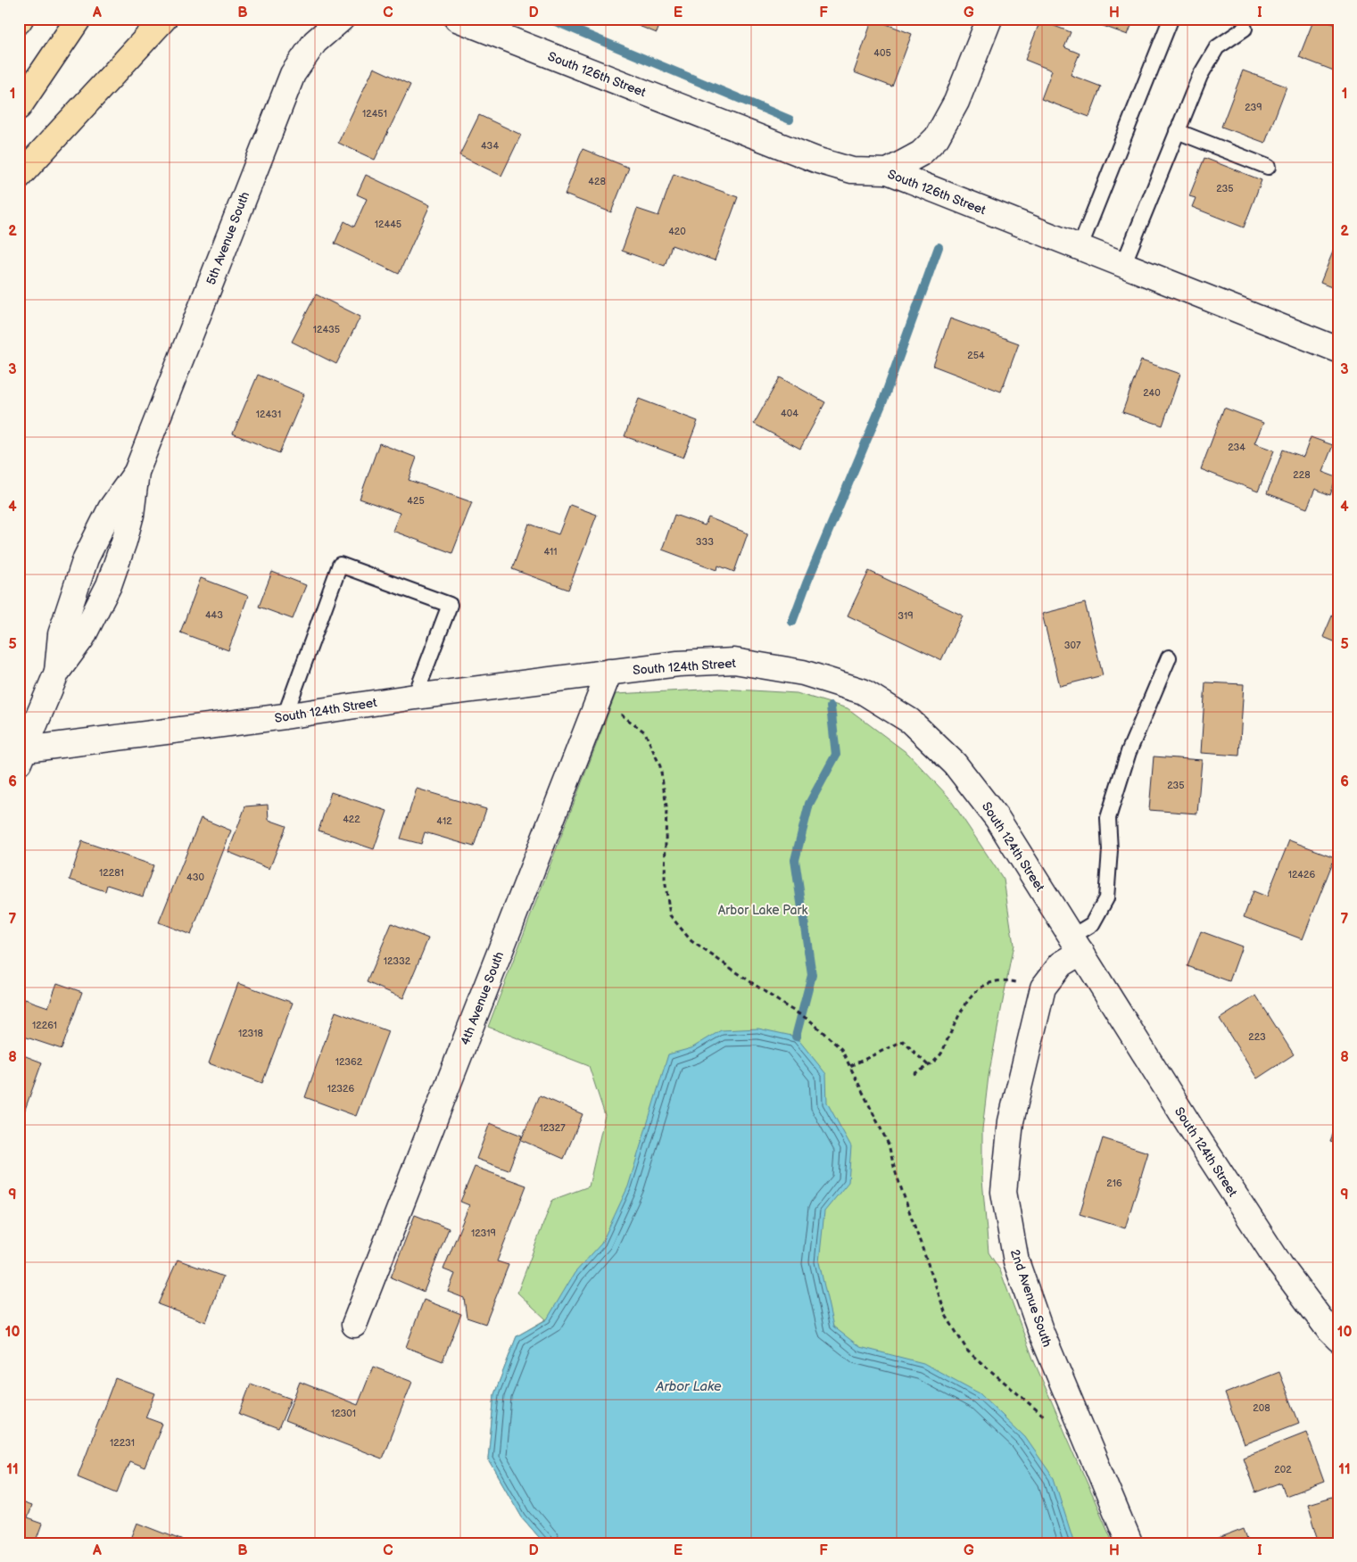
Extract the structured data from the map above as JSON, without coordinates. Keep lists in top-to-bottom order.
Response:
{
  "streets": {
    "street": [
      "South 126th Street",
      "5th Avenue South",
      "South 124th Street",
      "4th Avenue South",
      "2nd Avenue South"
    ]
  },
  "crossings": [
    ["5th Avenue South", "South 124th Street"],
    ["South 124th Street", "4th Avenue South"],
    ["South 124th Street", "2nd Avenue South"]
  ],
  "water": ["Arbor Lake"],
  "parks": ["Arbor Lake Park"],
  "house_numbers": [
    "405",
    "239",
    "12451",
    "434",
    "428",
    "235",
    "12445",
    "420",
    "12435",
    "254",
    "240",
    "404",
    "12431",
    "234",
    "228",
    "425",
    "333",
    "411",
    "443",
    "319",
    "307",
    "235",
    "422",
    "412",
    "12281",
    "12426",
    "430",
    "12332",
    "12261",
    "12318",
    "223",
    "12362",
    "12326",
    "12327",
    "216",
    "12319",
    "208",
    "12301",
    "12231",
    "202"
  ],
  "grid": {
    "columns": [
      "A",
      "B",
      "C",
      "D",
      "E",
      "F",
      "G",
      "H",
      "I"
    ],
    "rows": [
      "1",
      "2",
      "3",
      "4",
      "5",
      "6",
      "7",
      "8",
      "9",
      "10",
      "11"
    ]
  }
}
